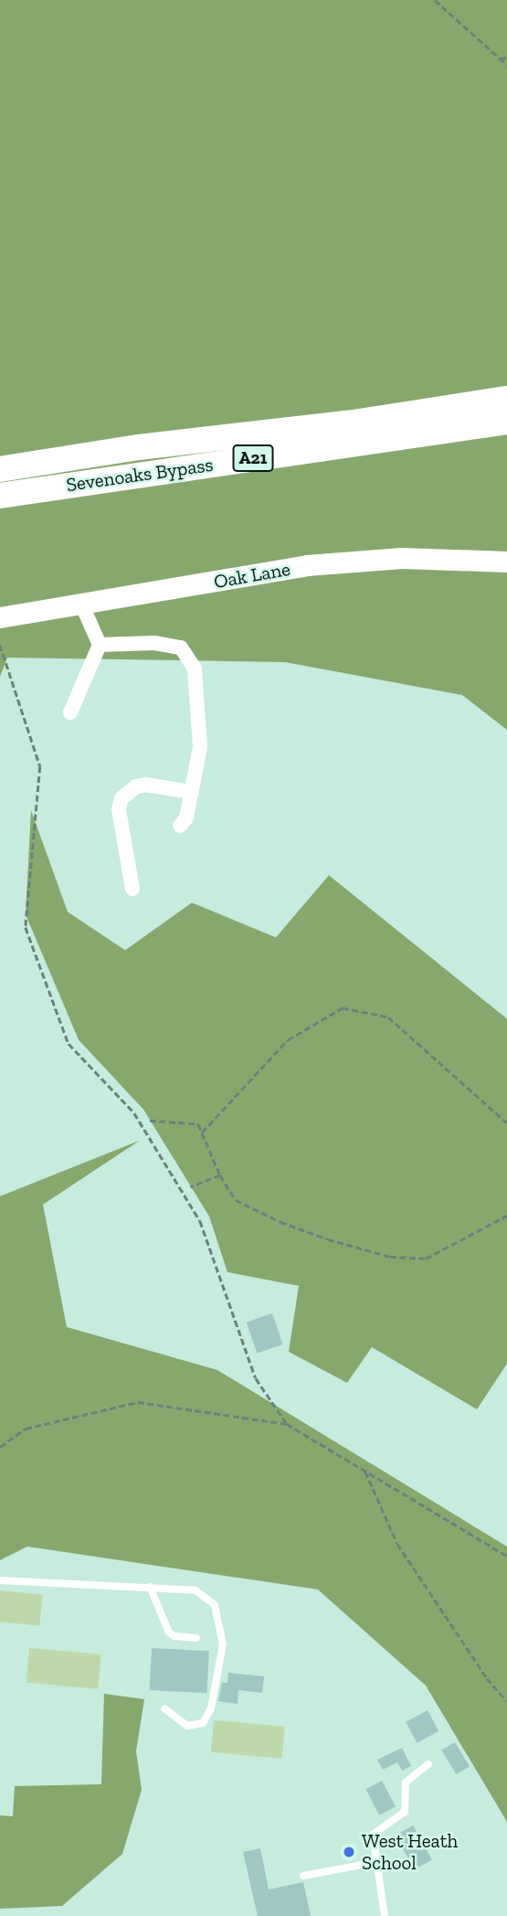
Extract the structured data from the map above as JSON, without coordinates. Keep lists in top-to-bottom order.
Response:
{
  "streets": {
    "highway": ["A21", "Sevenoaks Bypass"],
    "street": ["Oak Lane"]
  },
  "places": ["West Heath School"]
}
